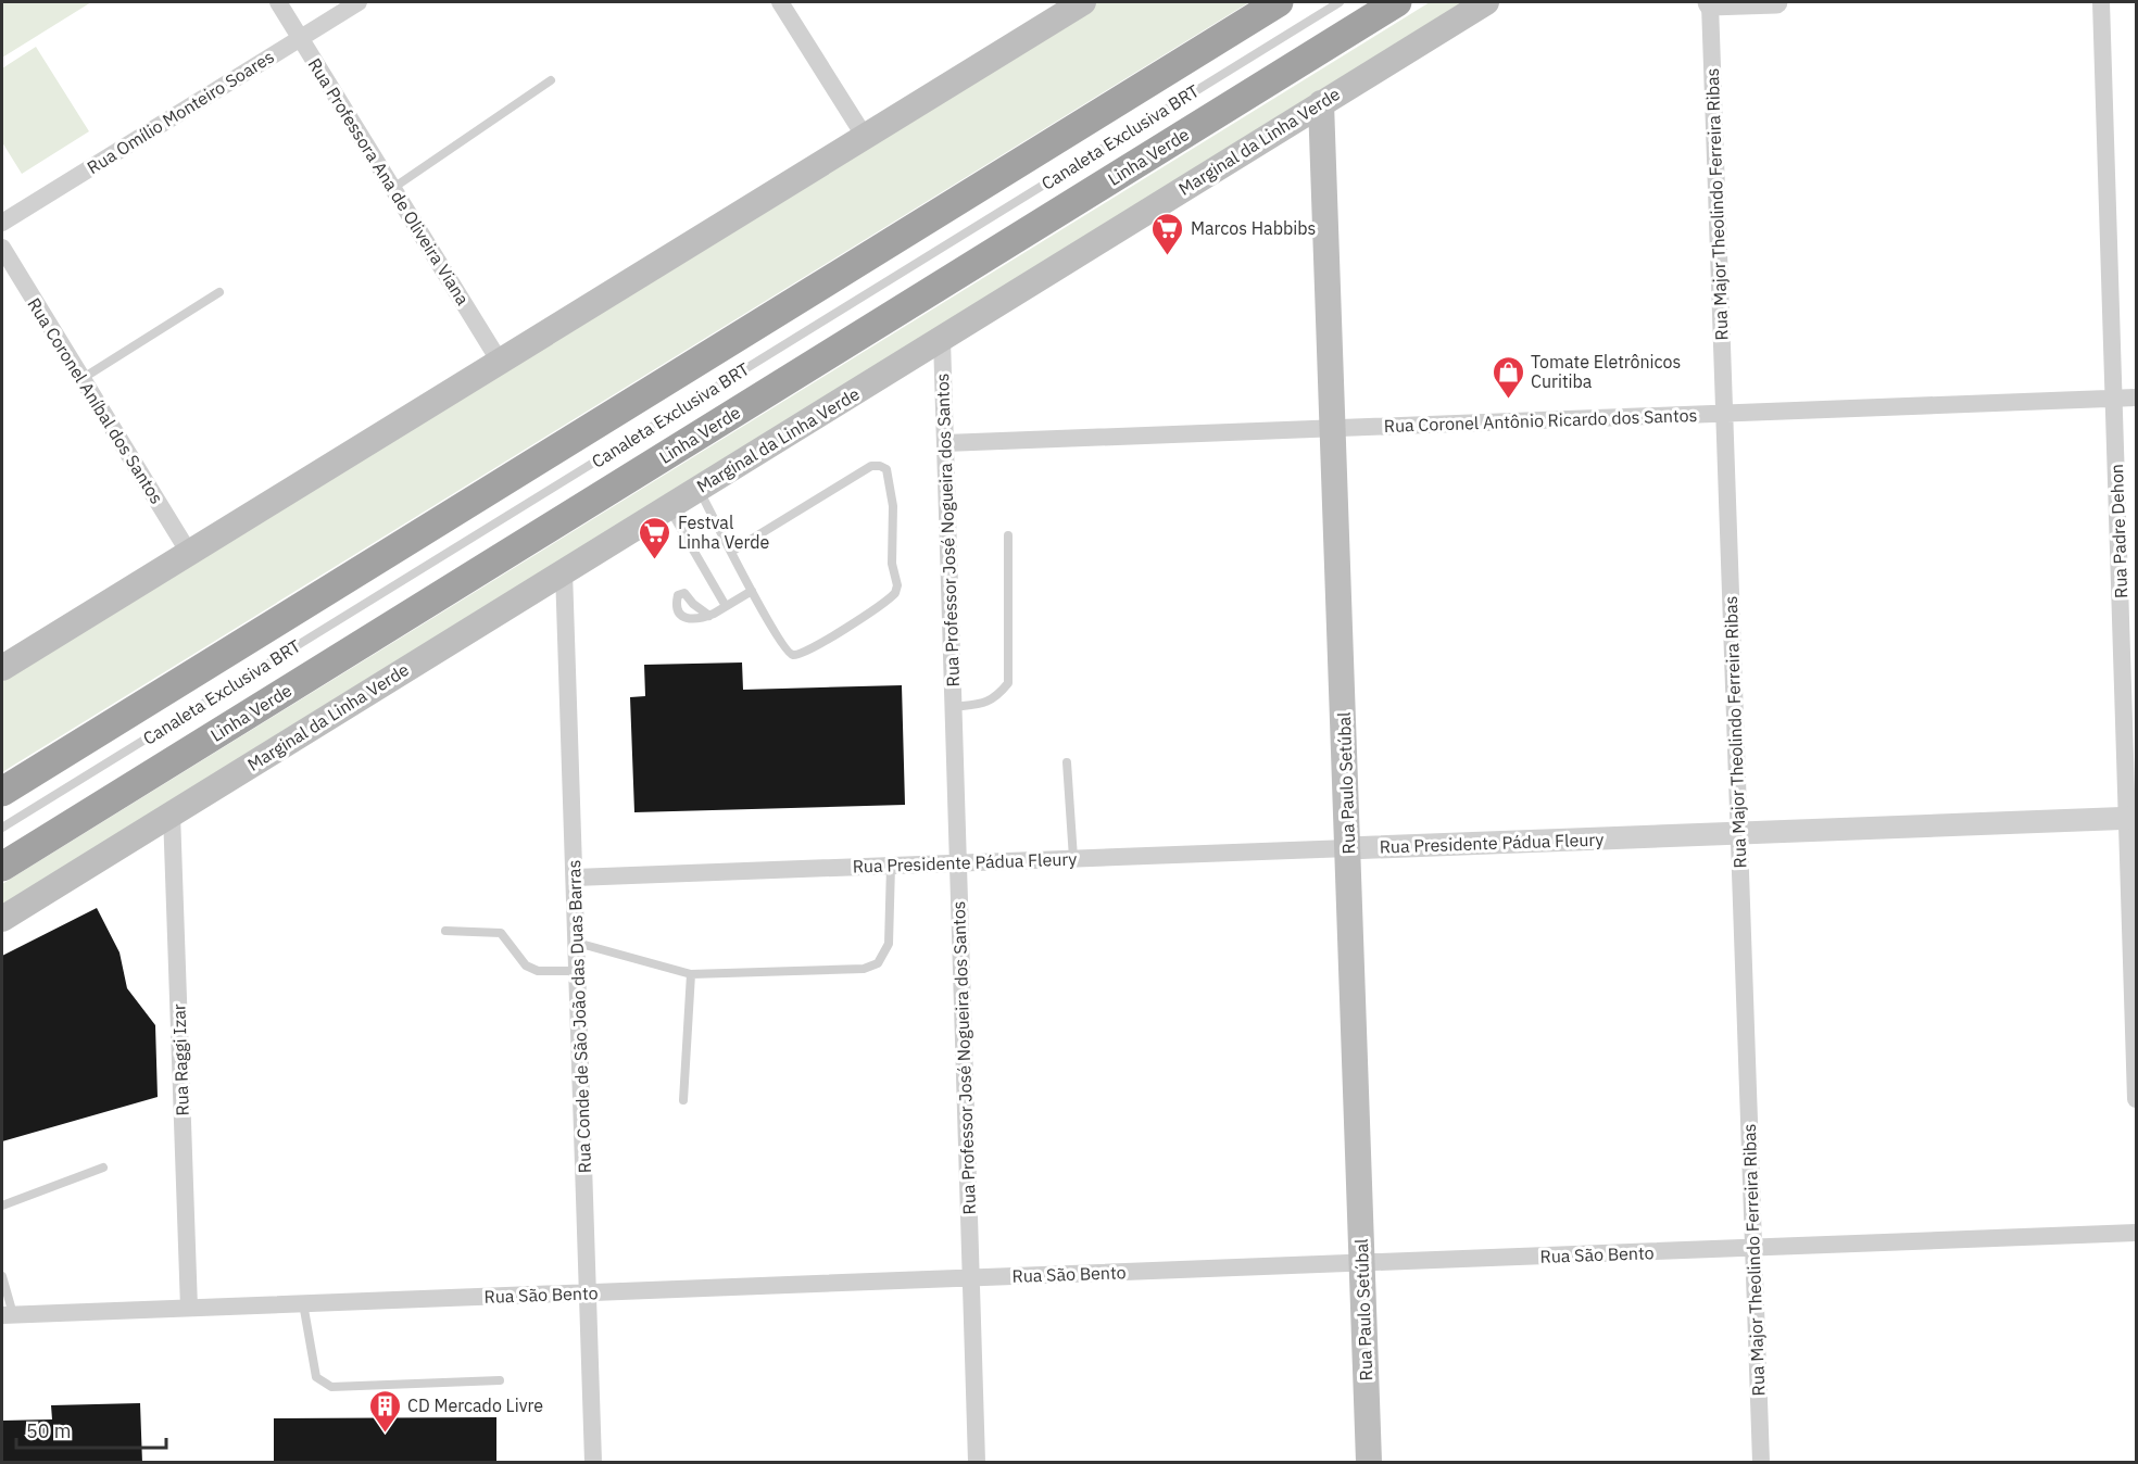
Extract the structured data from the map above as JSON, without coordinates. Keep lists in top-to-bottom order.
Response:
{
  "streets": {
    "highway": ["Linha Verde"],
    "main road": ["Marginal da Linha Verde", "Rua Paulo Setúbal"],
    "street": [
      "Rua Omílio Monteiro Soares",
      "Rua Professora Ana de Oliveira Viana",
      "Rua Major Theolindo Ferreira Ribas",
      "Rua Coronel Aníbal dos Santos",
      "Rua Coronel Antônio Ricardo dos Santos",
      "Rua Professor José Nogueira dos Santos",
      "Rua Padre Dehon",
      "Rua Presidente Pádua Fleury",
      "Rua Conde de São João das Duas Barras",
      "Rua Raggi Izar",
      "Rua São Bento"
    ],
    "lane": ["Canaleta Exclusiva BRT"]
  },
  "crossings": [
    ["Rua Omílio Monteiro Soares", "Rua Professora Ana de Oliveira Viana"],
    ["Marginal da Linha Verde", "Rua Professor José Nogueira dos Santos"],
    ["Marginal da Linha Verde", "Rua Paulo Setúbal"],
    ["Marginal da Linha Verde", "Rua Conde de São João das Duas Barras"],
    ["Marginal da Linha Verde", "Rua Raggi Izar"],
    ["Rua Major Theolindo Ferreira Ribas", "Rua Coronel Antônio Ricardo dos Santos"],
    ["Rua Major Theolindo Ferreira Ribas", "Rua Presidente Pádua Fleury"],
    ["Rua Major Theolindo Ferreira Ribas", "Rua São Bento"],
    ["Rua Coronel Antônio Ricardo dos Santos", "Rua Professor José Nogueira dos Santos"],
    ["Rua Coronel Antônio Ricardo dos Santos", "Rua Padre Dehon"],
    ["Rua Coronel Antônio Ricardo dos Santos", "Rua Paulo Setúbal"],
    ["Rua Professor José Nogueira dos Santos", "Rua Presidente Pádua Fleury"],
    ["Rua Professor José Nogueira dos Santos", "Rua São Bento"],
    ["Rua Padre Dehon", "Rua Presidente Pádua Fleury"],
    ["Rua Paulo Setúbal", "Rua Presidente Pádua Fleury"],
    ["Rua Paulo Setúbal", "Rua São Bento"],
    ["Rua Presidente Pádua Fleury", "Rua Conde de São João das Duas Barras"],
    ["Rua Conde de São João das Duas Barras", "Rua São Bento"],
    ["Rua Raggi Izar", "Rua São Bento"]
  ],
  "places": {
    "supermarket": ["Marcos Habbibs", "Festval Linha Verde"],
    "shop": ["Tomate Eletrônicos Curitiba"],
    "building": ["CD Mercado Livre"]
  },
  "scale_bar": "50 m"
}
